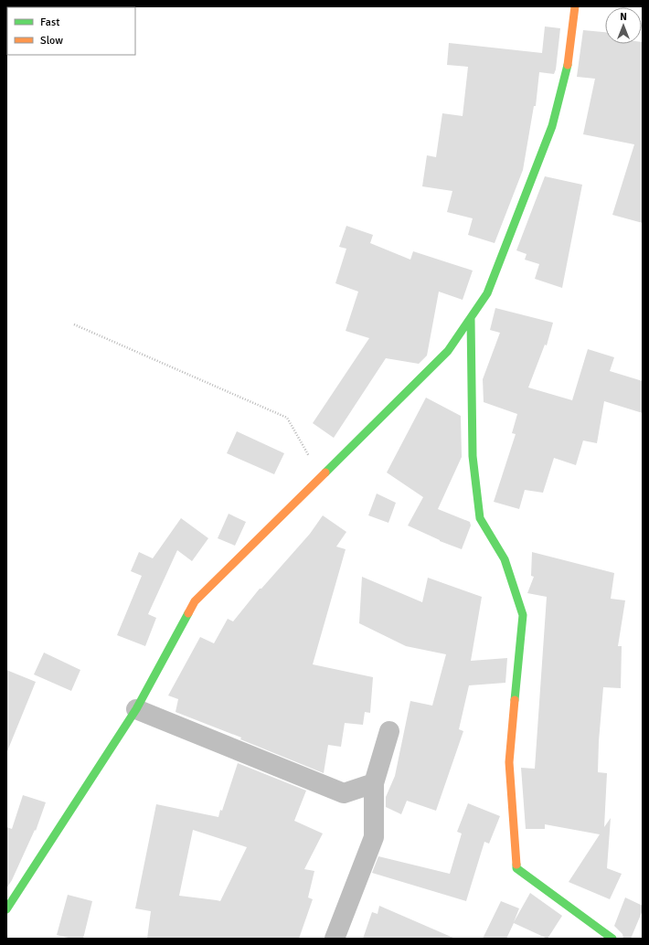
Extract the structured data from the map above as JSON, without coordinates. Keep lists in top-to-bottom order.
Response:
{
  "legend": ["Fast", "Slow"],
  "north": "top"
}
